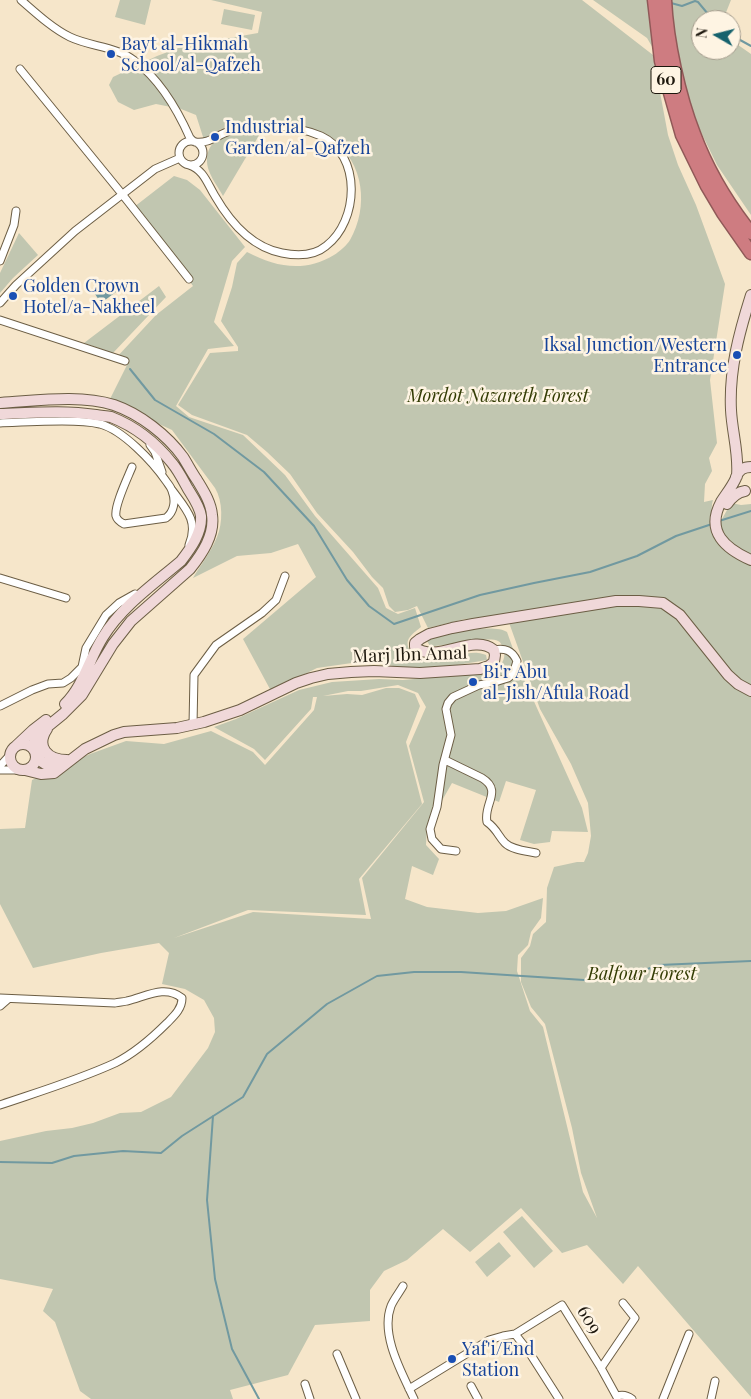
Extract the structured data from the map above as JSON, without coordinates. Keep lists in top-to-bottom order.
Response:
{
  "streets": {
    "highway": ["60"],
    "street": ["Marj Ibn Amal", "609"]
  },
  "parks": ["Mordot Nazareth Forest", "Balfour Forest"],
  "places": [
    "Bayt al-Hikmah School/al-Qafzeh",
    "Industrial Garden/al-Qafzeh",
    "Golden Crown Hotel/a-Nakheel",
    "Iksal Junction/Western Entrance",
    "Bi'r Abu al-Jish/Afula Road",
    "Yaf'i/End Station"
  ],
  "north": "left"
}
